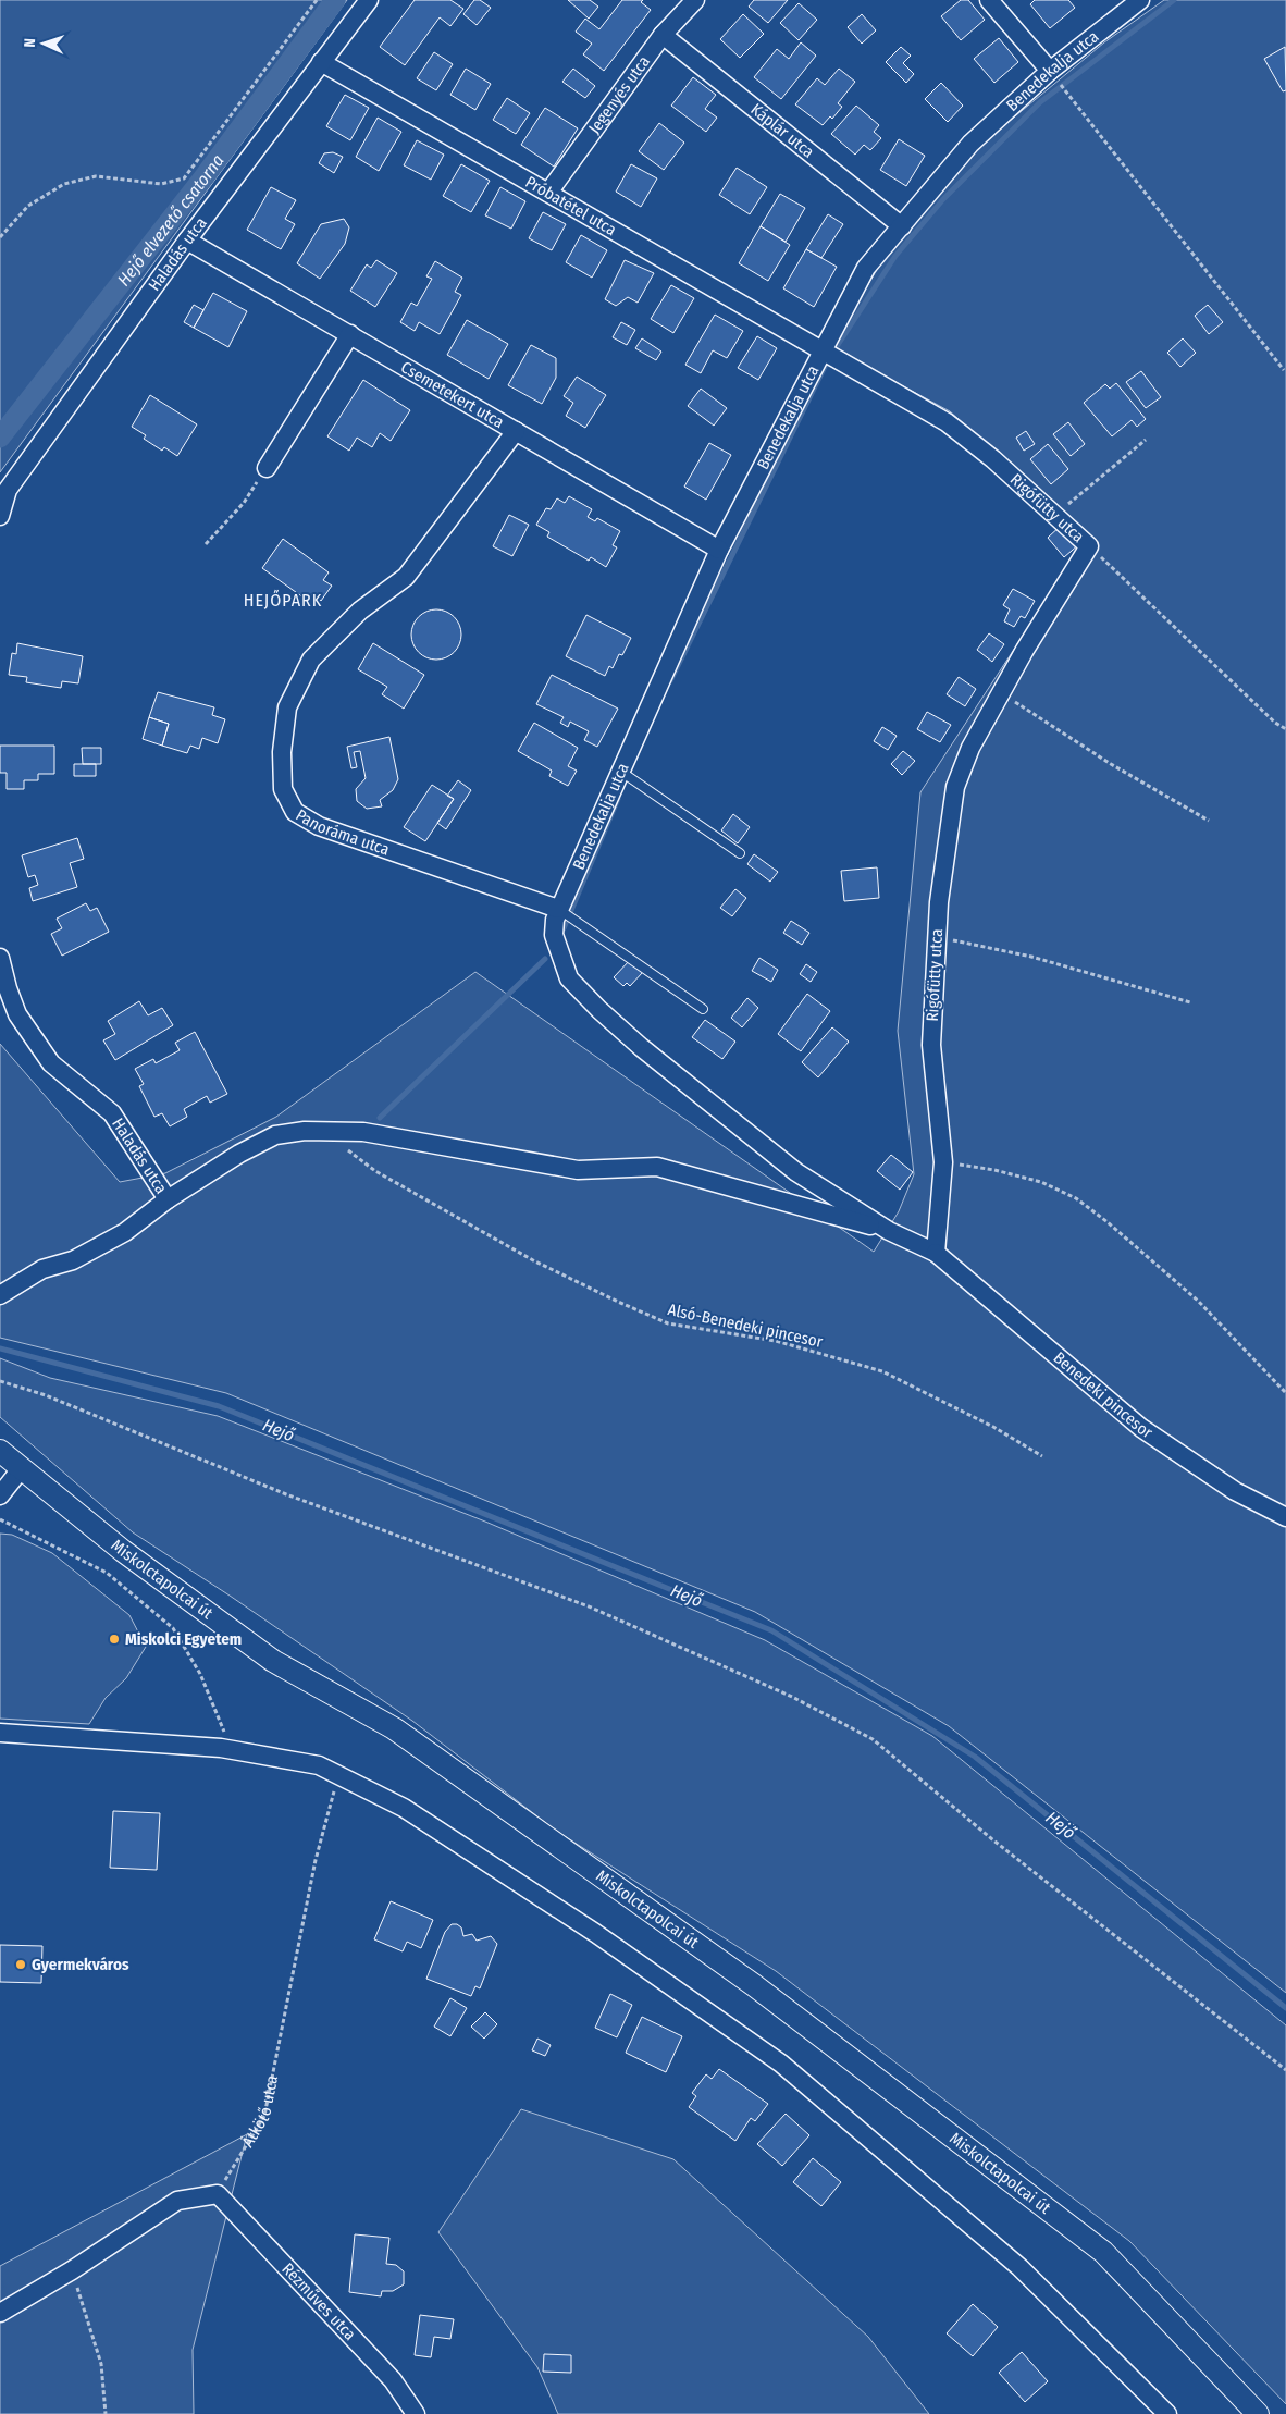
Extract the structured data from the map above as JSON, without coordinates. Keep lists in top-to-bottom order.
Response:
{
  "streets": {
    "street": [
      "Benedekalja utca",
      "Jegenyés utca",
      "Káplár utca",
      "Próbatétel utca",
      "Haladás utca",
      "Csemetekert utca",
      "Rigófütty utca",
      "Panoráma utca",
      "Benedeki pincesor",
      "Miskolctapolcai út",
      "Rézműves utca"
    ],
    "path": ["Alsó-Benedeki pincesor", "Átkötő utca"]
  },
  "crossings": [
    ["Benedekalja utca", "Káplár utca"],
    ["Benedekalja utca", "Próbatétel utca"],
    ["Benedekalja utca", "Csemetekert utca"],
    ["Benedekalja utca", "Rigófütty utca"],
    ["Benedekalja utca", "Panoráma utca"],
    ["Jegenyés utca", "Káplár utca"],
    ["Jegenyés utca", "Próbatétel utca"],
    ["Próbatétel utca", "Haladás utca"],
    ["Próbatétel utca", "Rigófütty utca"],
    ["Haladás utca", "Csemetekert utca"],
    ["Csemetekert utca", "Panoráma utca"],
    ["Rigófütty utca", "Benedeki pincesor"],
    ["Átkötő utca", "Rézműves utca"]
  ],
  "districts": ["HEJŐPARK"],
  "water": ["Hejő elvezető csatorna", "Hejő"],
  "places": ["Miskolci Egyetem", "Gyermekváros"],
  "north": "left"
}
